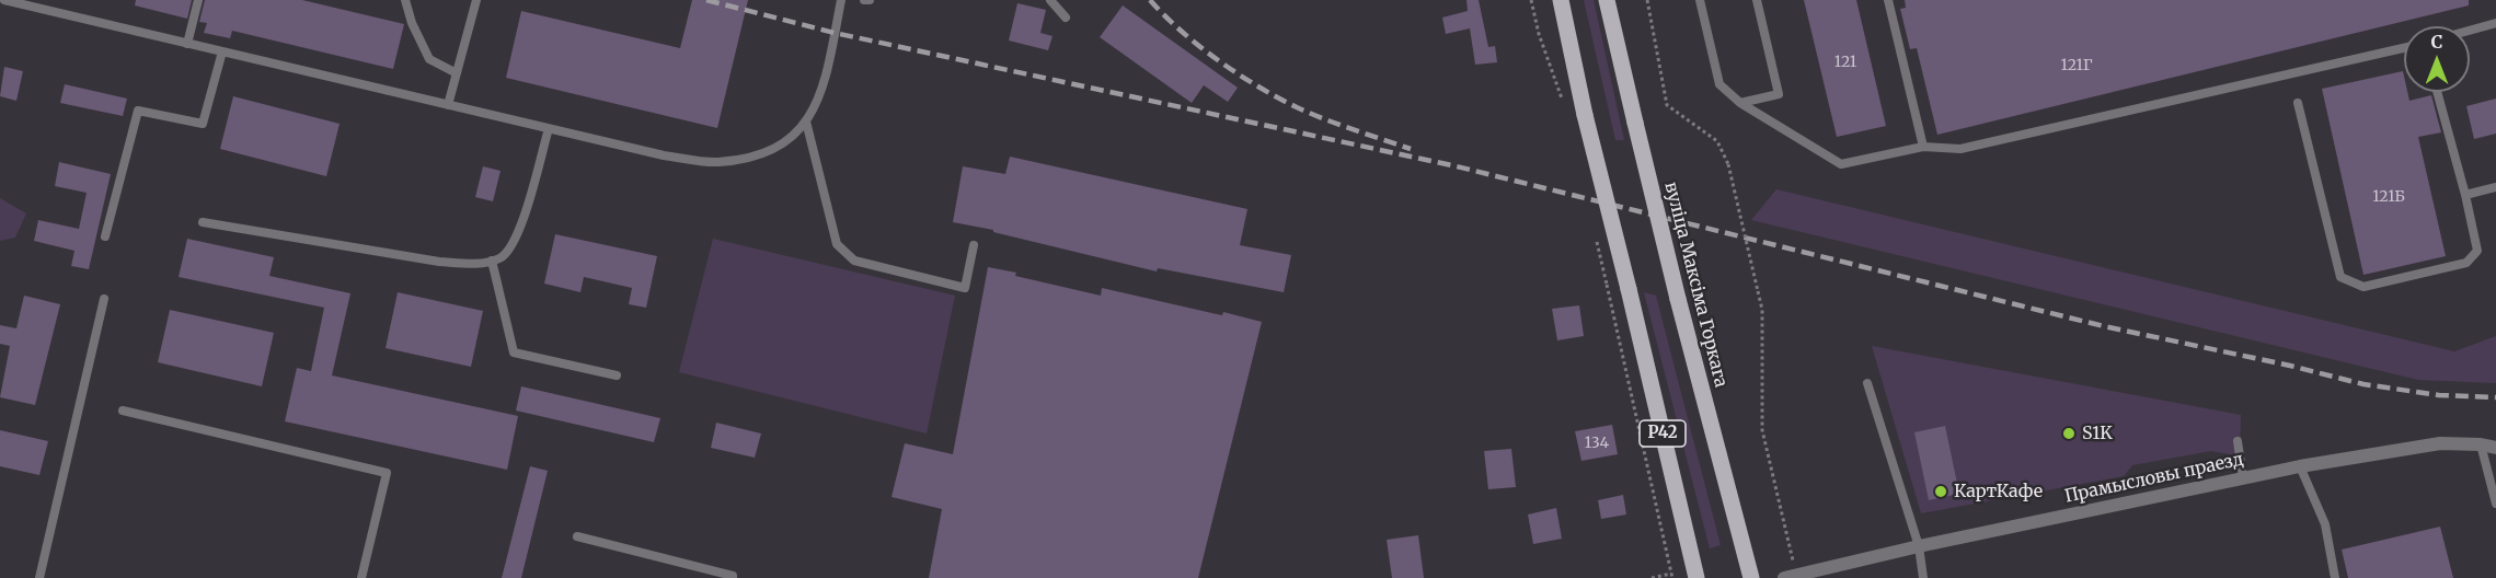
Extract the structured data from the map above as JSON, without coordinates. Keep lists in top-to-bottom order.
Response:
{
  "streets": {
    "main road": ["вуліца Максіма Горкага", "Р42"],
    "street": ["Прамысловы праезд"]
  },
  "places": ["S1K", "КартКафе"],
  "house_numbers": [
    "121",
    "121Г",
    "121Б",
    "134"
  ],
  "north": "top"
}
